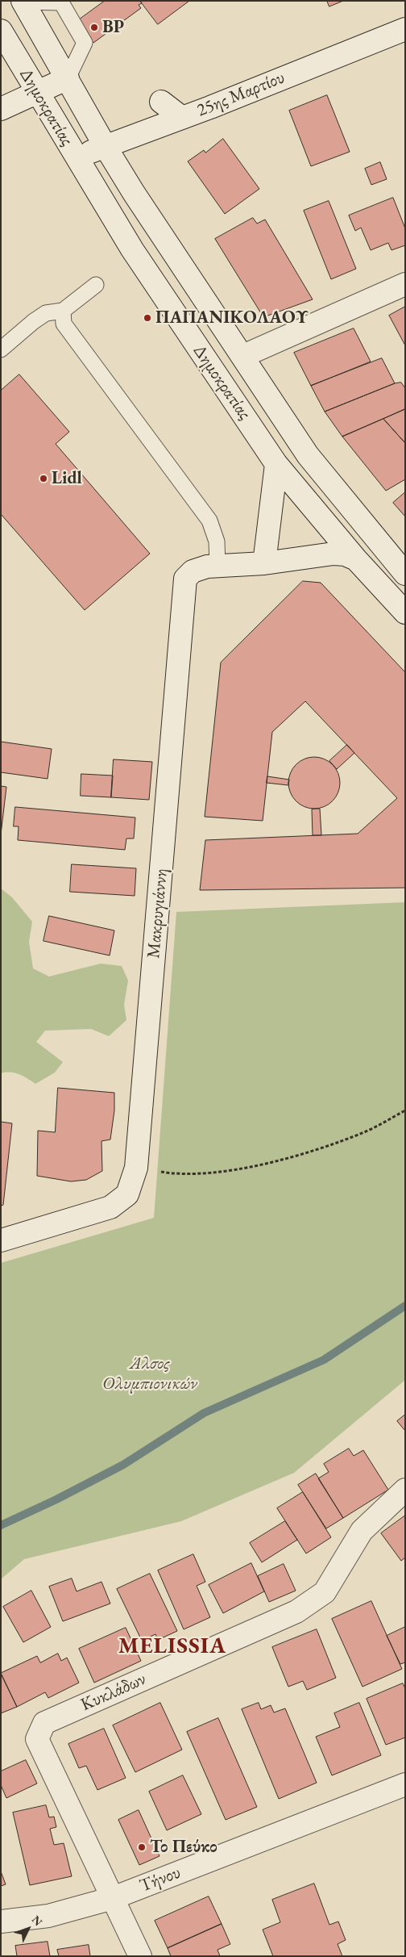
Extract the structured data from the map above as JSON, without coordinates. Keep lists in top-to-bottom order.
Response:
{
  "streets": {
    "street": [
      "25ης Μαρτίου",
      "Δημοκρατίας",
      "Μακρυγιάννη",
      "Κυκλάδων",
      "Τήνου"
    ]
  },
  "crossings": [
    ["25ης Μαρτίου", "Δημοκρατίας"],
    ["Δημοκρατίας", "Μακρυγιάννη"],
    ["Κυκλάδων", "Τήνου"]
  ],
  "districts": ["MELISSIA"],
  "parks": ["Άλσος Ολυμπιονικών"],
  "places": [
    "BP",
    "ΠΑΠΑΝΙΚΟΛΑΟΥ",
    "Lidl",
    "Το Πεύκο"
  ],
  "north": "top right"
}
